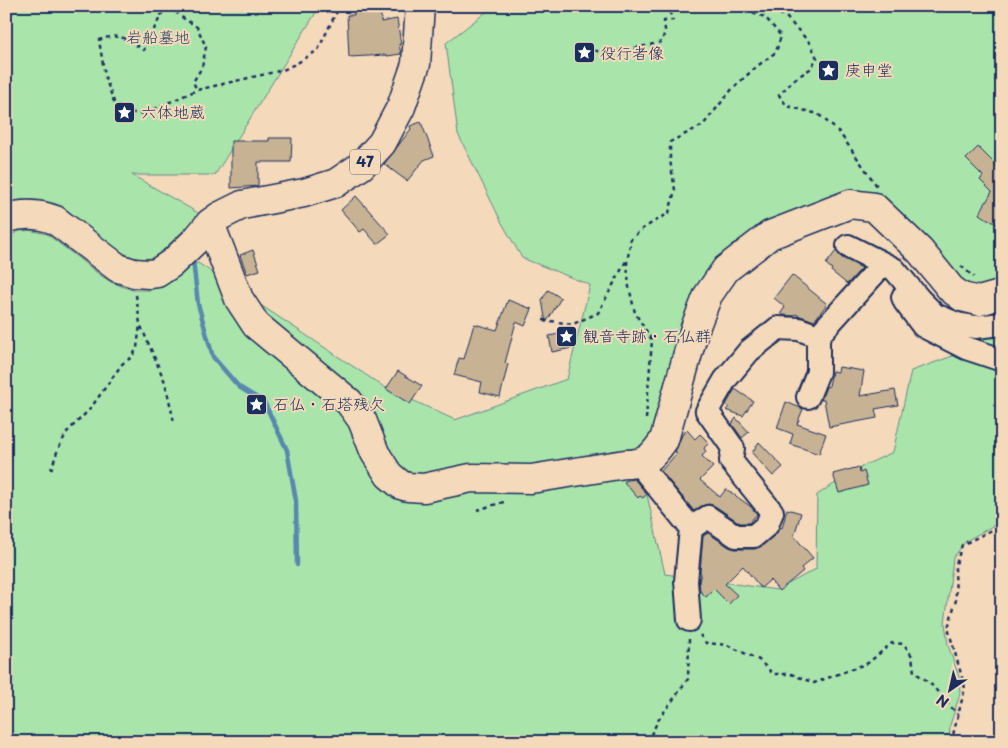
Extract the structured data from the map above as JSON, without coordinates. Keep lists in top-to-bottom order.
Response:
{
  "streets": {
    "main road": ["47"]
  },
  "parks": ["岩船墓地"],
  "places": {
    "place": [
      "役行者像",
      "庚申堂",
      "六体地蔵",
      "観音寺跡・石仏群",
      "石仏・石塔残欠"
    ]
  },
  "north": "bottom left"
}
